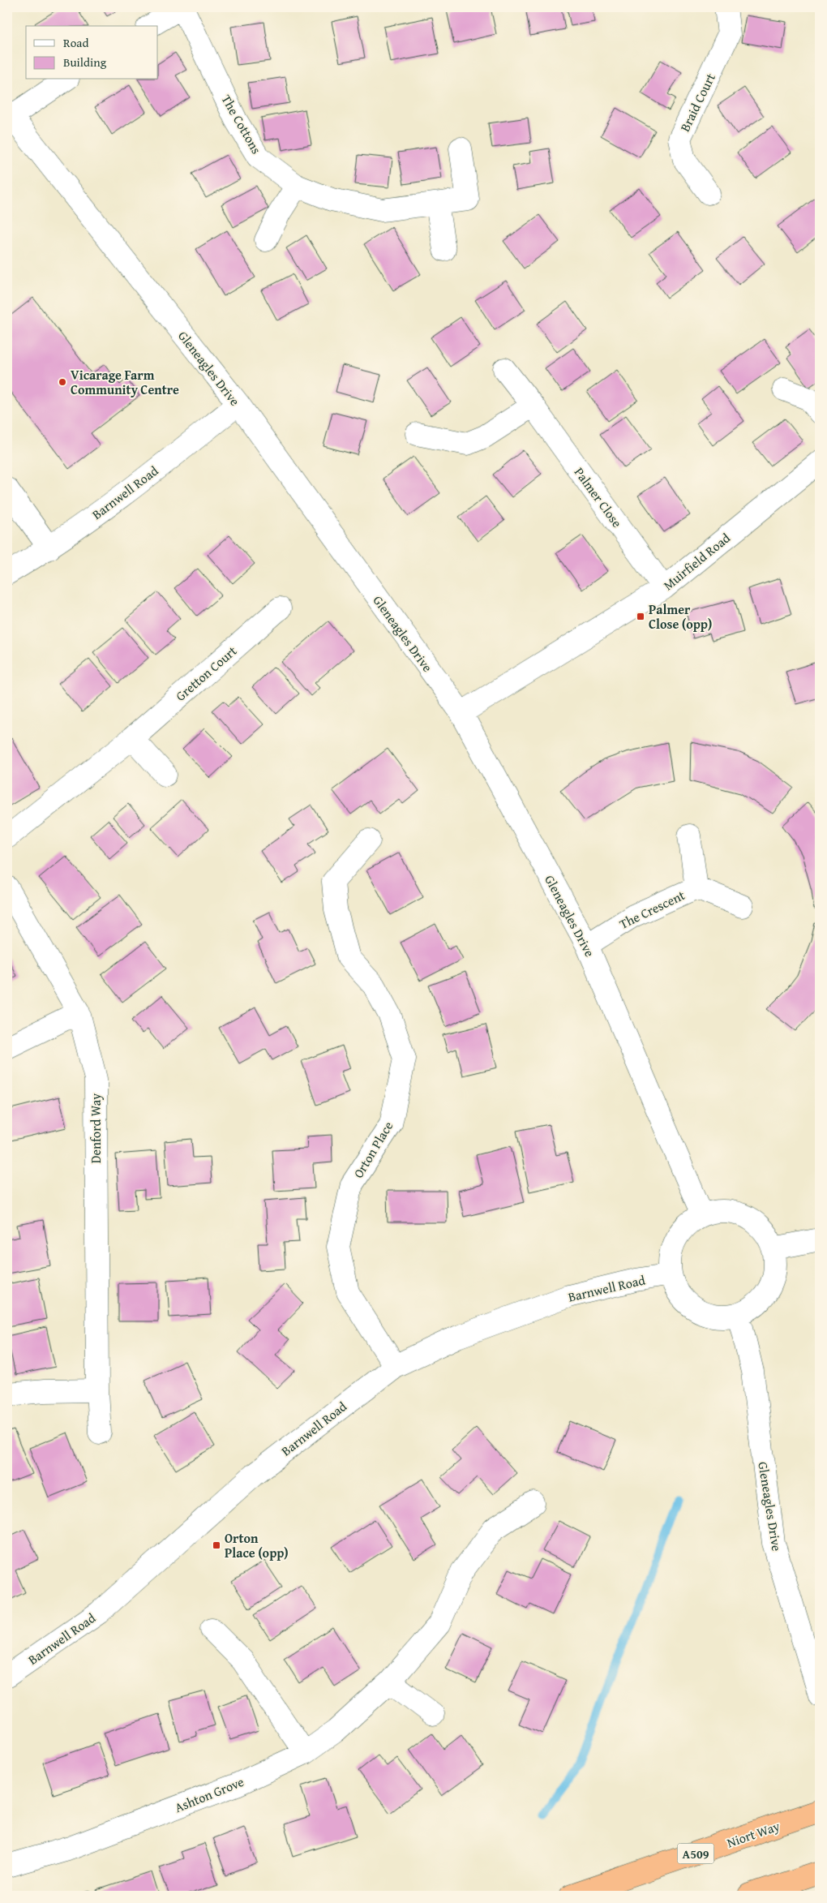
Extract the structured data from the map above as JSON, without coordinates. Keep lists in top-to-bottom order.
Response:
{
  "streets": {
    "highway": ["Niort Way", "A509"],
    "street": [
      "Braid Court",
      "The Cottons",
      "Gleneagles Drive",
      "Barnwell Road",
      "Palmer Close",
      "Muirfield Road",
      "Gretton Court",
      "The Crescent",
      "Denford Way",
      "Orton Place",
      "Ashton Grove"
    ]
  },
  "crossings": [
    ["Gleneagles Drive", "Barnwell Road"],
    ["Gleneagles Drive", "Muirfield Road"],
    ["Gleneagles Drive", "The Crescent"],
    ["Barnwell Road", "Orton Place"],
    ["Palmer Close", "Muirfield Road"]
  ],
  "places": {
    "other": ["Vicarage Farm Community Centre"],
    "transit": ["Palmer Close (opp)", "Orton Place (opp)"]
  },
  "legend": ["Road", "Building"]
}
